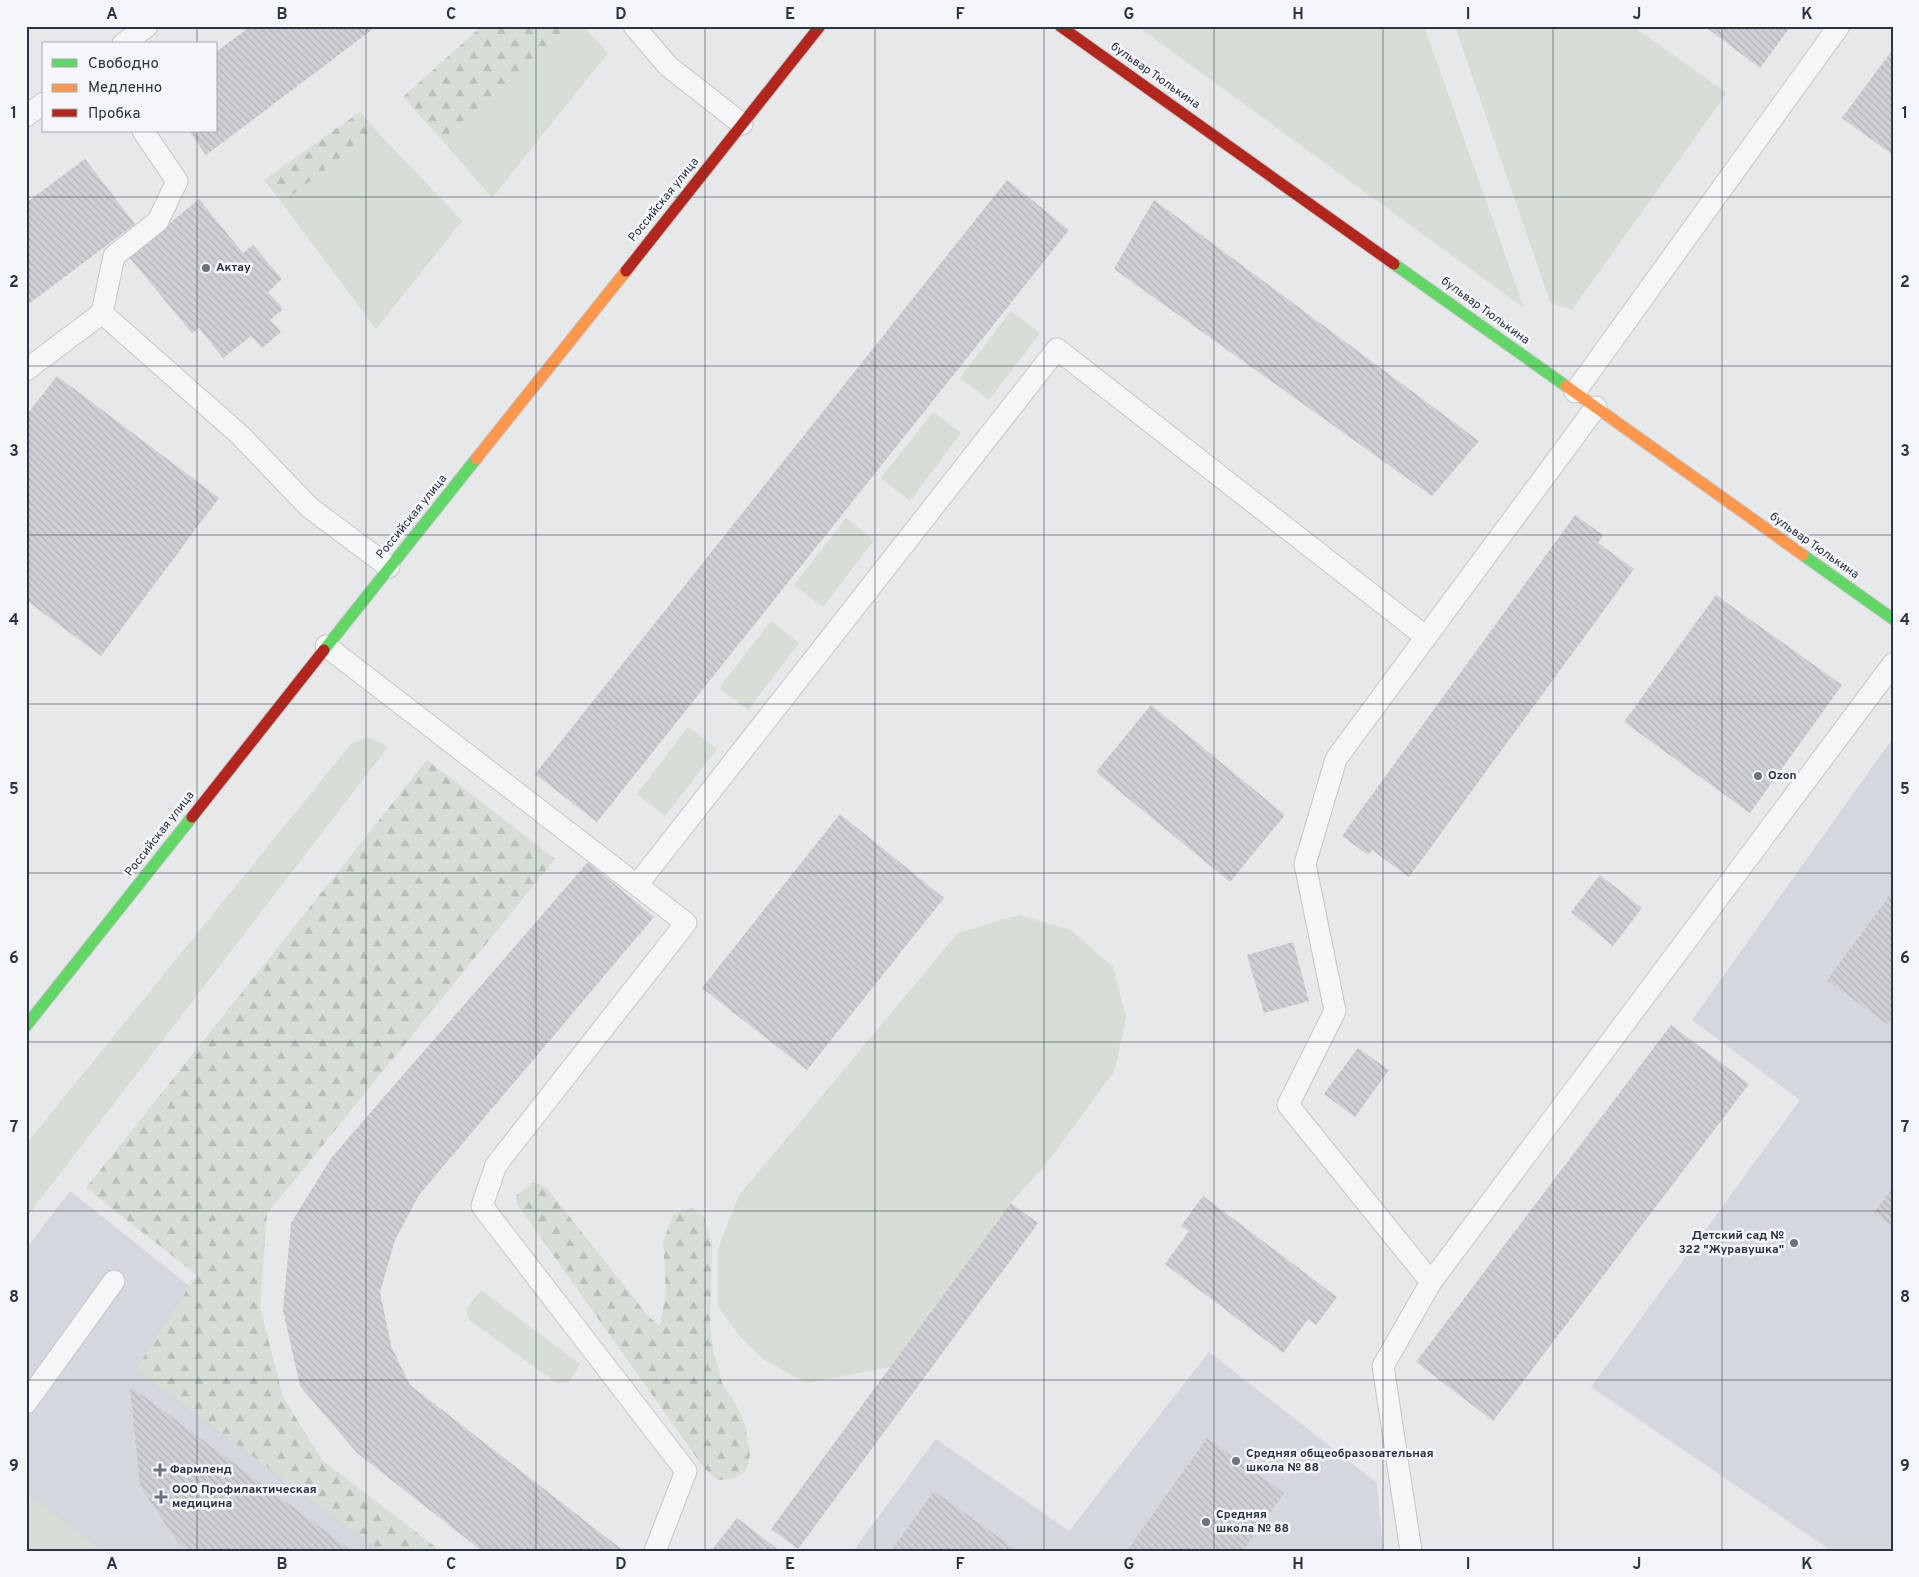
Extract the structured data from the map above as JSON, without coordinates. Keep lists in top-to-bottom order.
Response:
{
  "streets": {
    "main road": ["бульвар Тюлькина", "Российская улица"]
  },
  "places": {
    "other": [
      "Актау",
      "Ozon",
      "Детский сад № 322 \"Журавушка\"",
      "Средняя общеобразовательная школа № 88",
      "Средняя школа № 88"
    ],
    "health": ["Фармленд", "ООО Профилактическая медицина"]
  },
  "legend": ["Свободно", "Медленно", "Пробка"],
  "grid": {
    "columns": [
      "A",
      "B",
      "C",
      "D",
      "E",
      "F",
      "G",
      "H",
      "I",
      "J",
      "K"
    ],
    "rows": [
      "1",
      "2",
      "3",
      "4",
      "5",
      "6",
      "7",
      "8",
      "9"
    ]
  }
}
